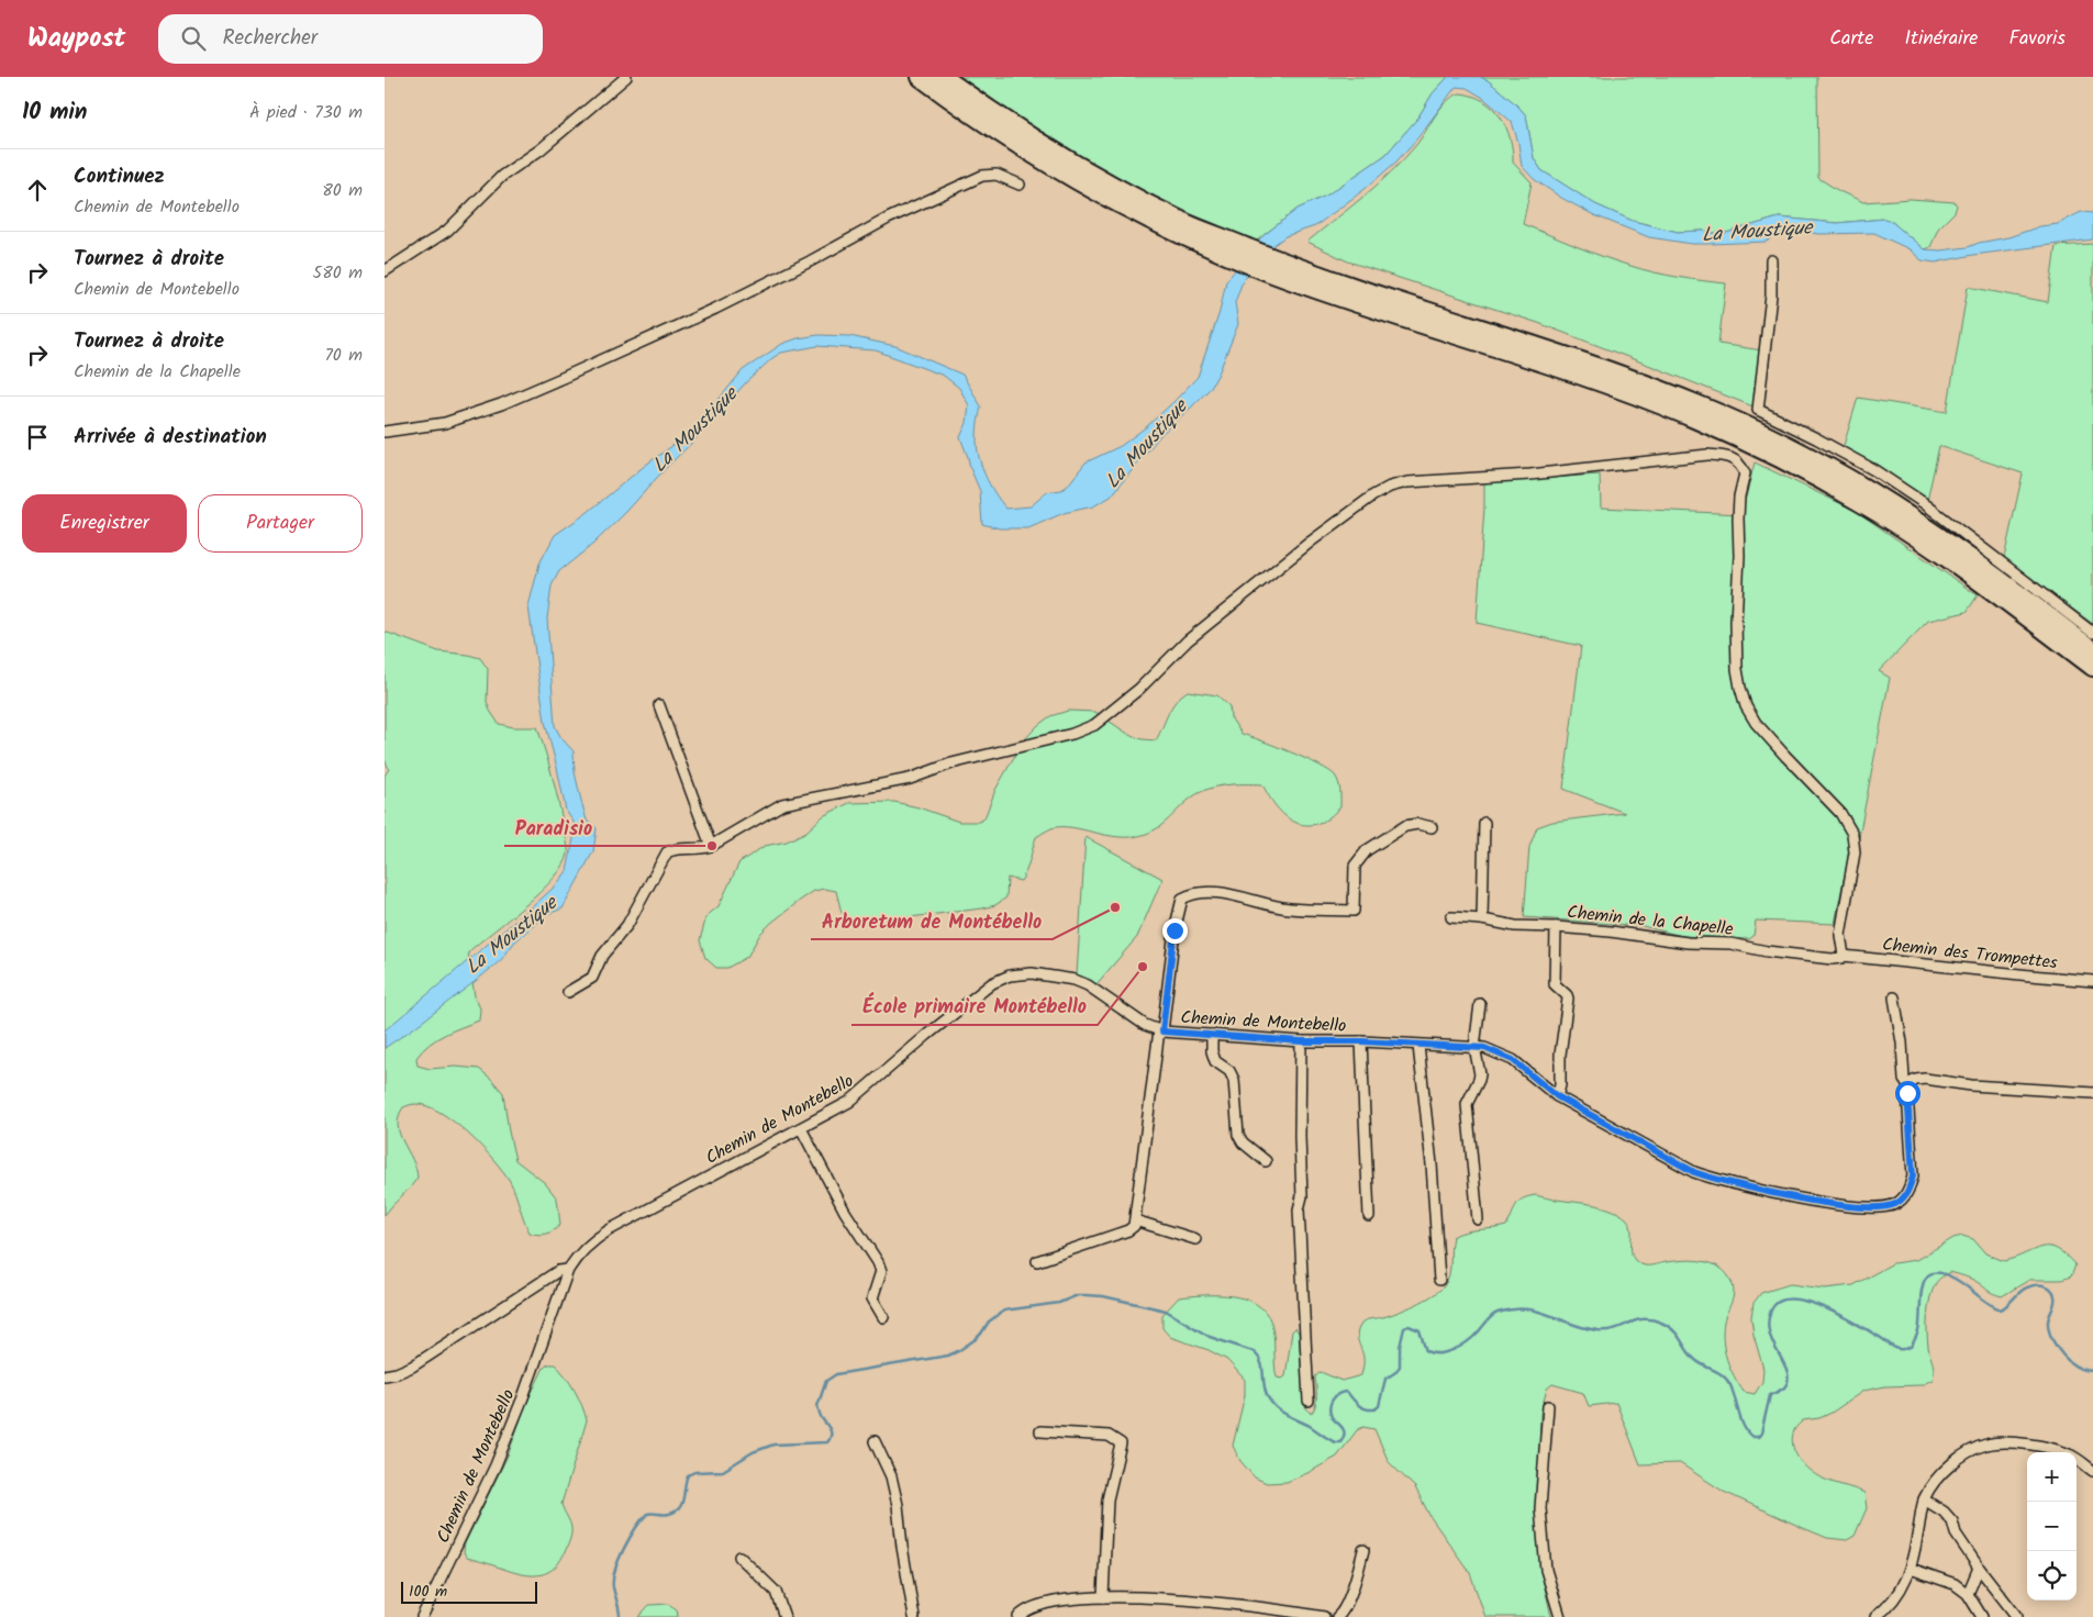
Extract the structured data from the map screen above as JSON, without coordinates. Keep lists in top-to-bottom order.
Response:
{
  "streets": {
    "street": ["Chemin de la Chapelle", "Chemin des Trompettes", "Chemin de Montebello"]
  },
  "crossings": [
    ["Chemin de la Chapelle", "Chemin des Trompettes"]
  ],
  "water": ["La Moustique"],
  "places": ["Paradisio", "Arboretum de Montébello", "École primaire Montébello"],
  "scale_bar": "100 m",
  "page": {
    "header": "Waypost",
    "search": "Rechercher",
    "nav": ["Carte", "Itinéraire", "Favoris"],
    "heading": ["10 min", "À pied · 730 m"],
    "list": [
      ["Continuez", "Chemin de Montebello", "80 m"],
      ["Tournez à droite", "Chemin de Montebello", "580 m"],
      ["Tournez à droite", "Chemin de la Chapelle", "70 m"],
      "Arrivée à destination"
    ],
    "buttons": ["Enregistrer", "Partager"],
    "map_buttons": ["+", "−"],
    "scale": "100 m"
  }
}
